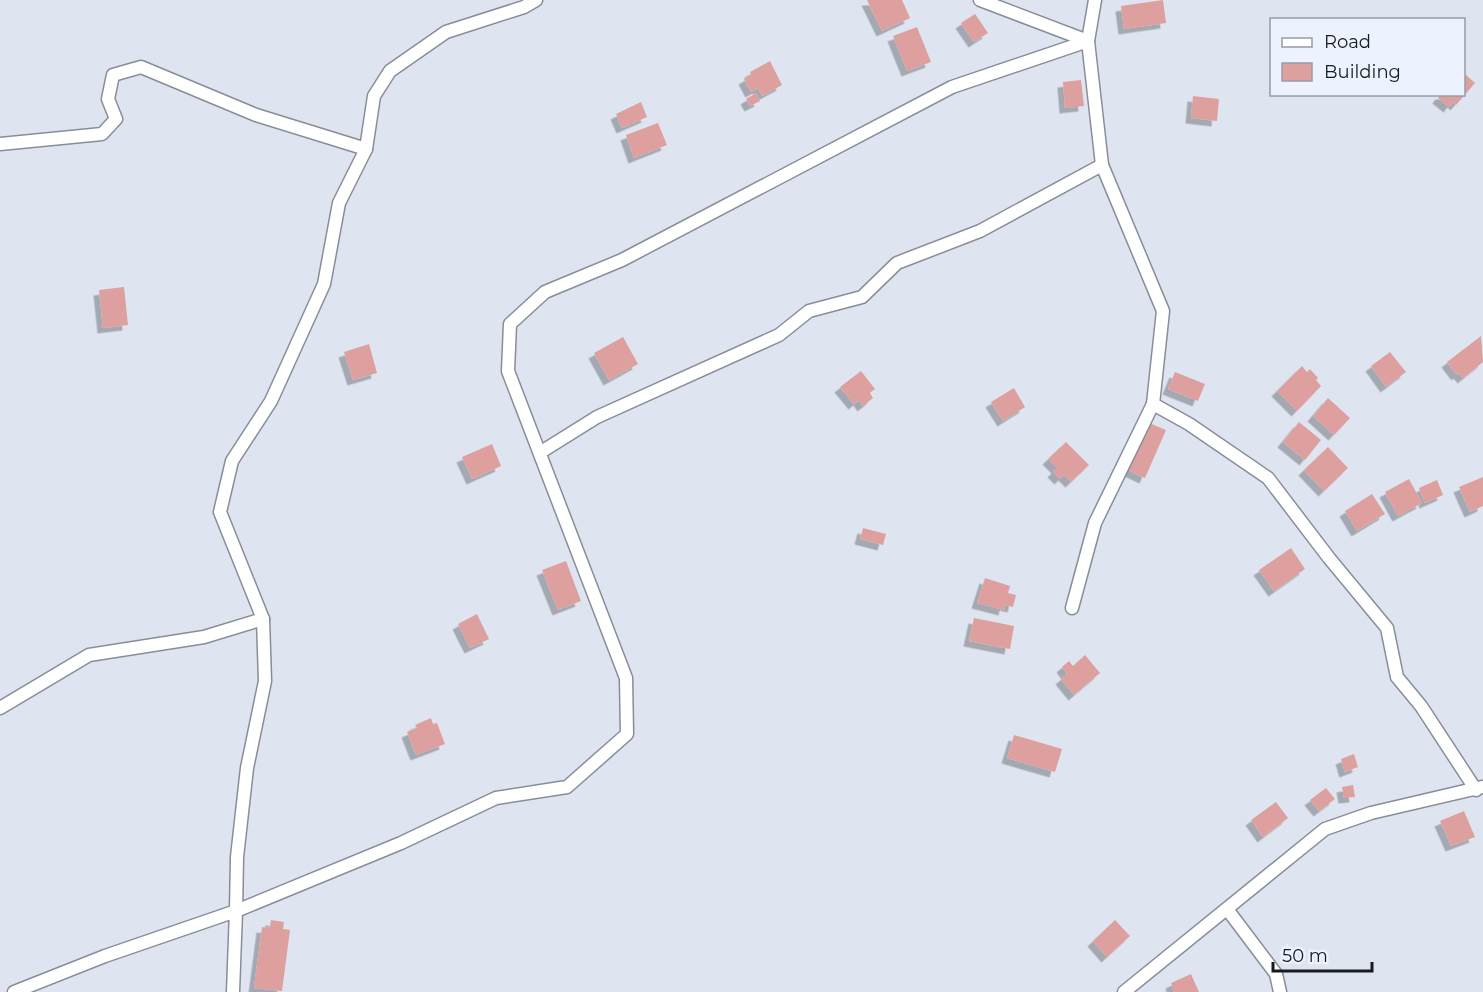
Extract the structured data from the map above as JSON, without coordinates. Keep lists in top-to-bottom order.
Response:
{
  "legend": ["Road", "Building"],
  "scale_bar": "50 m"
}
